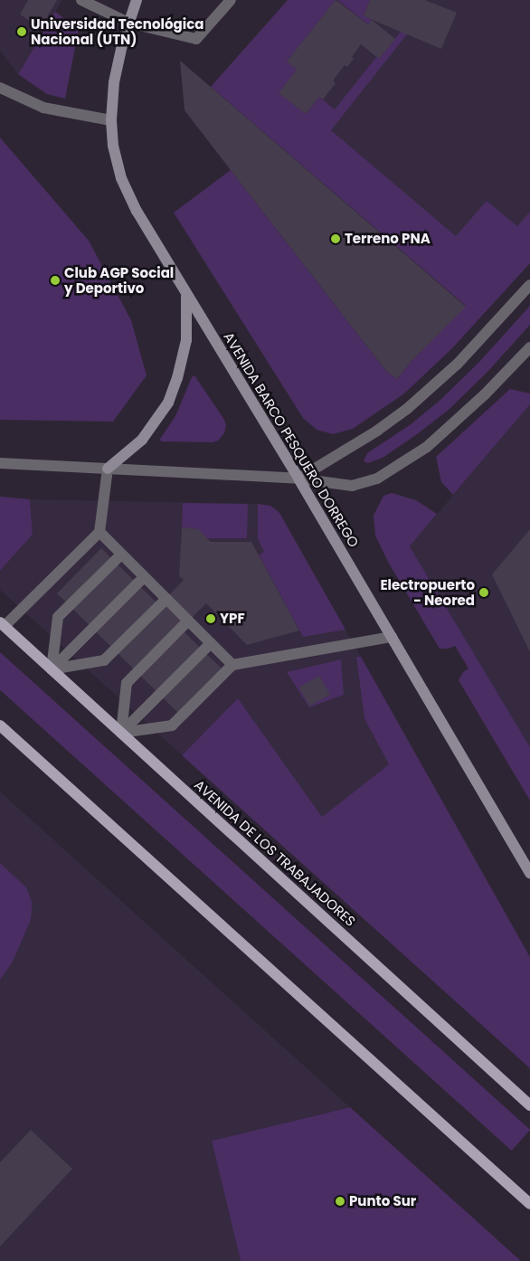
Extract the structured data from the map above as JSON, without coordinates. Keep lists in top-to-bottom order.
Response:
{
  "streets": {
    "main road": ["AVENIDA BARCO PESQUERO DORREGO", "AVENIDA DE LOS TRABAJADORES"]
  },
  "places": [
    "Universidad Tecnológica Nacional (UTN)",
    "Terreno PNA",
    "Club AGP Social y Deportivo",
    "Electropuerto - Neored",
    "YPF",
    "Punto Sur"
  ]
}
